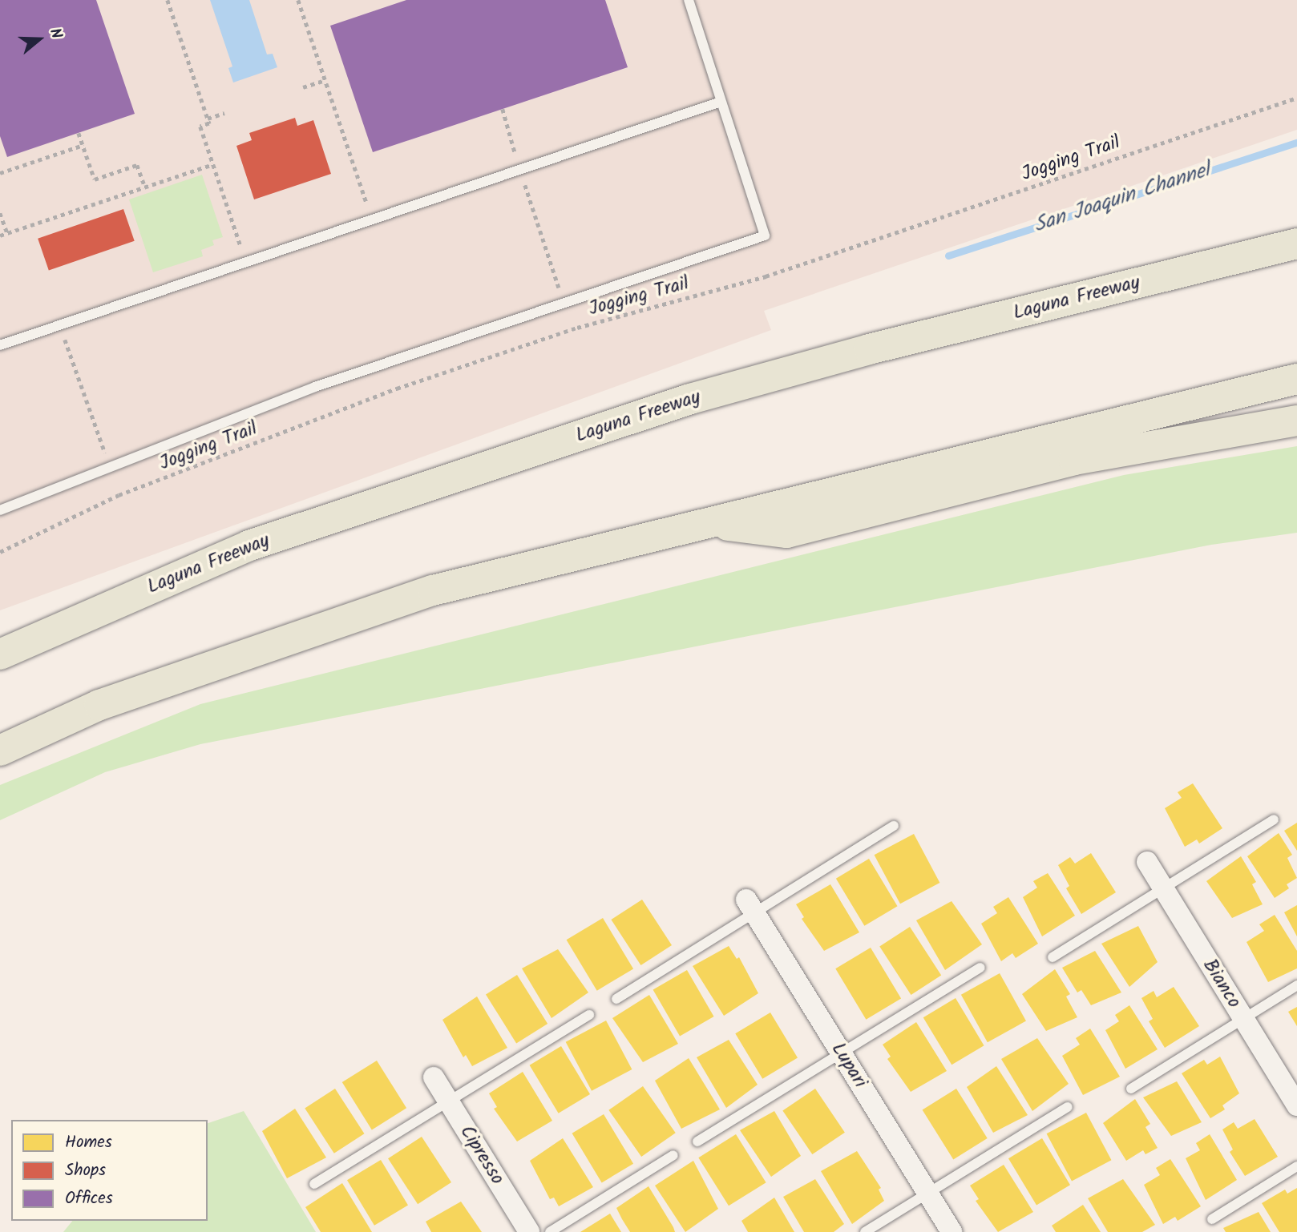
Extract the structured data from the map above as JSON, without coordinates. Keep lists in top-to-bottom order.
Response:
{
  "streets": {
    "highway": ["Laguna Freeway"],
    "street": ["Bianco", "Lupari", "Cipresso"],
    "path": ["Jogging Trail"]
  },
  "water": ["San Joaquin Channel"],
  "legend": ["Homes", "Shops", "Offices"],
  "north": "right"
}
